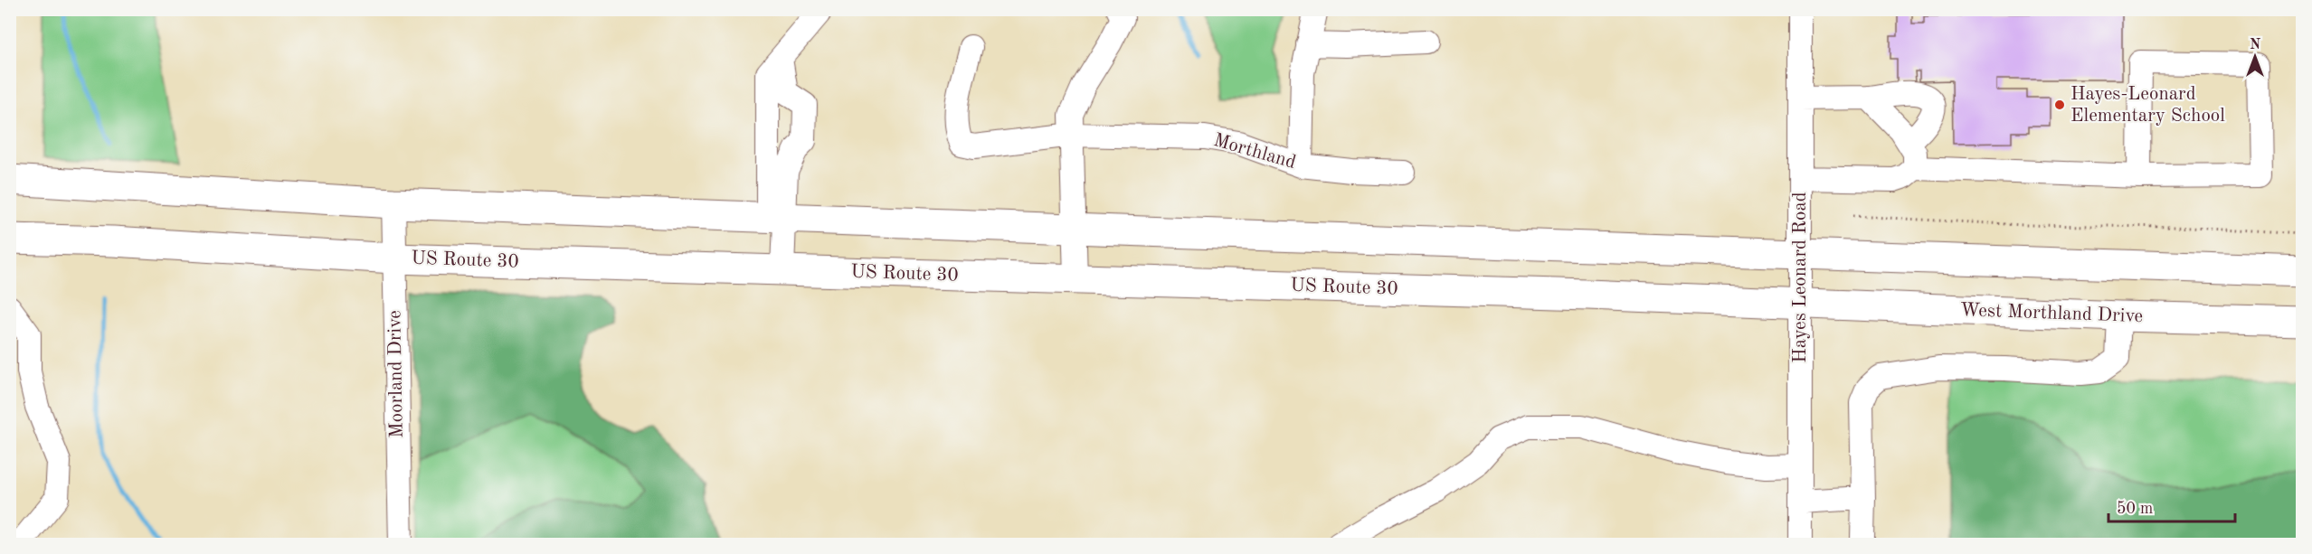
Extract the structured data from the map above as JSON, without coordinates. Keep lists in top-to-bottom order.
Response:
{
  "streets": {
    "highway": ["US Route 30", "West Morthland Drive"],
    "street": ["Morthland", "Hayes Leonard Road", "Moorland Drive"]
  },
  "crossings": [
    ["US Route 30", "Hayes Leonard Road"],
    ["US Route 30", "West Morthland Drive"],
    ["US Route 30", "Moorland Drive"],
    ["Hayes Leonard Road", "West Morthland Drive"]
  ],
  "places": ["Hayes-Leonard Elementary School"],
  "scale_bar": "50 m",
  "north": "top"
}
